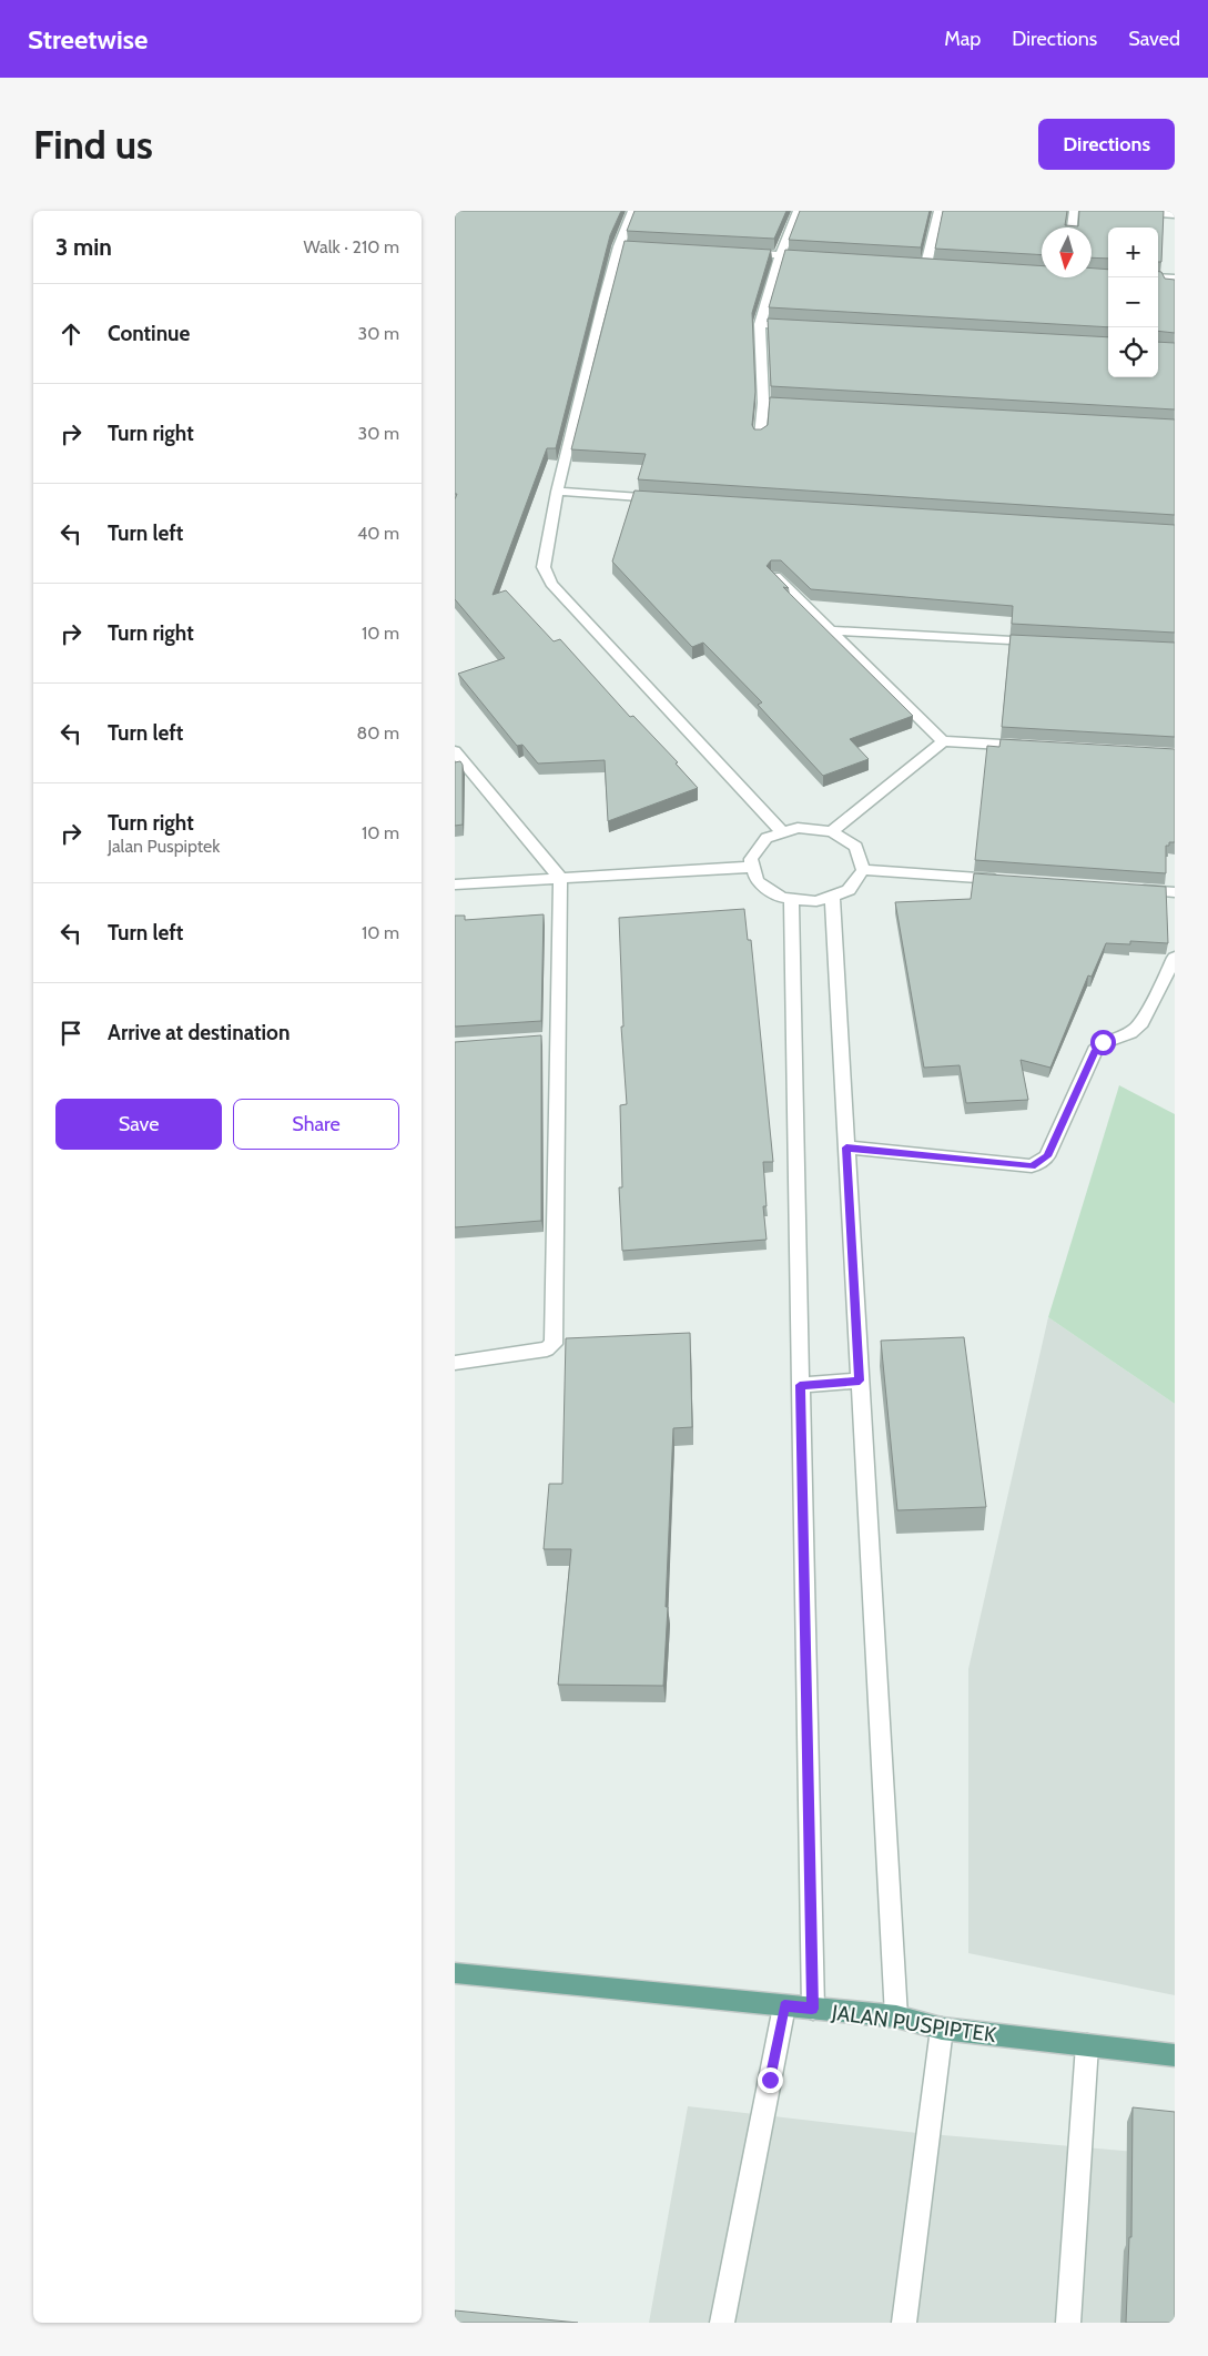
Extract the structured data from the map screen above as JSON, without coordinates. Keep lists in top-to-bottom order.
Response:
{
  "streets": {
    "main road": ["JALAN PUSPIPTEK"]
  },
  "north": "bottom",
  "page": {
    "header": "Streetwise",
    "nav": ["Map", "Directions", "Saved"],
    "buttons": [
      "Directions",
      ["Save", "Share"]
    ],
    "title": "Find us",
    "heading": ["3 min", "Walk · 210 m"],
    "map_buttons": ["+", "−"],
    "list": [
      ["Continue", "30 m"],
      ["Turn right", "30 m"],
      ["Turn left", "40 m"],
      ["Turn right", "10 m"],
      ["Turn left", "80 m"],
      ["Turn right", "Jalan Puspiptek", "10 m"],
      ["Turn left", "10 m"],
      "Arrive at destination"
    ]
  }
}
